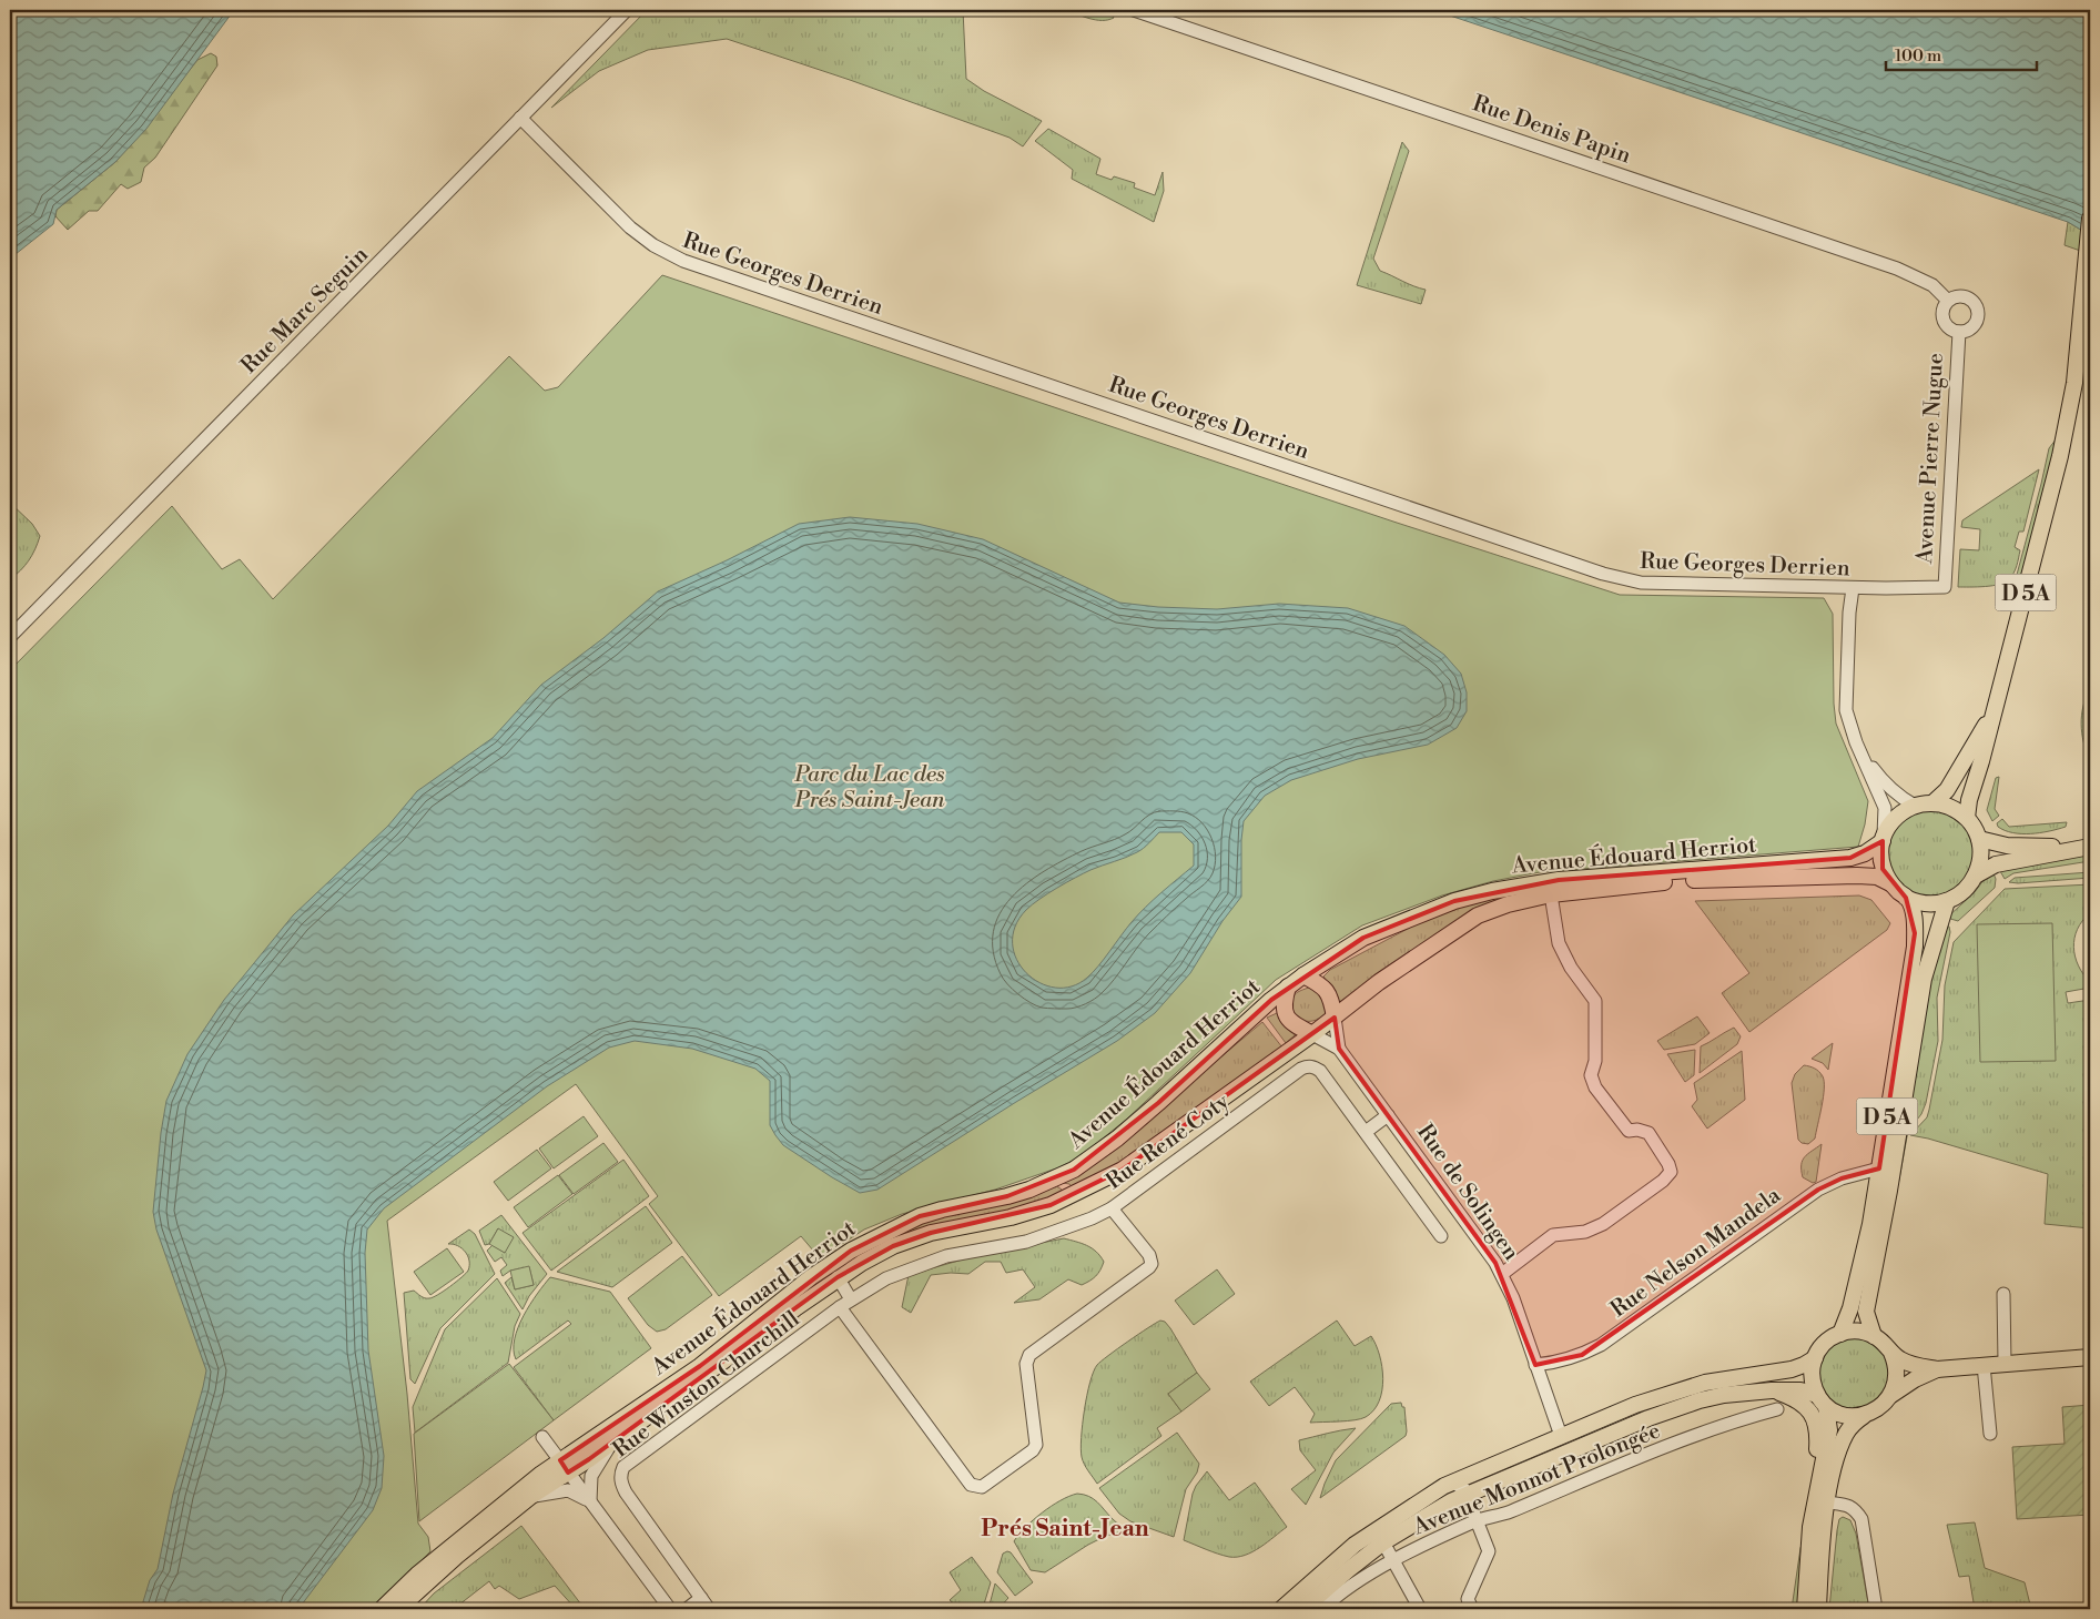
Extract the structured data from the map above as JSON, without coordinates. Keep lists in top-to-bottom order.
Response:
{
  "streets": {
    "main road": ["D 5A", "Avenue Édouard Herriot"],
    "street": [
      "Rue Denis Papin",
      "Rue Georges Derrien",
      "Rue Marc Seguin",
      "Avenue Pierre Nugue",
      "Rue René Coty",
      "Rue de Solingen",
      "Rue Nelson Mandela",
      "Rue Winston Churchill",
      "Avenue Monnot Prolongée"
    ]
  },
  "crossings": [
    ["Rue Denis Papin", "Avenue Pierre Nugue"],
    ["Rue Georges Derrien", "Rue Marc Seguin"],
    ["Rue Georges Derrien", "Avenue Pierre Nugue"],
    ["D 5A", "Avenue Édouard Herriot"],
    ["D 5A", "Rue Nelson Mandela"],
    ["Avenue Édouard Herriot", "Rue de Solingen"],
    ["Rue René Coty", "Rue Winston Churchill"],
    ["Rue de Solingen", "Rue Nelson Mandela"]
  ],
  "districts": ["Prés Saint-Jean"],
  "parks": ["Parc du Lac des Prés Saint-Jean"],
  "scale_bar": "100 m"
}
